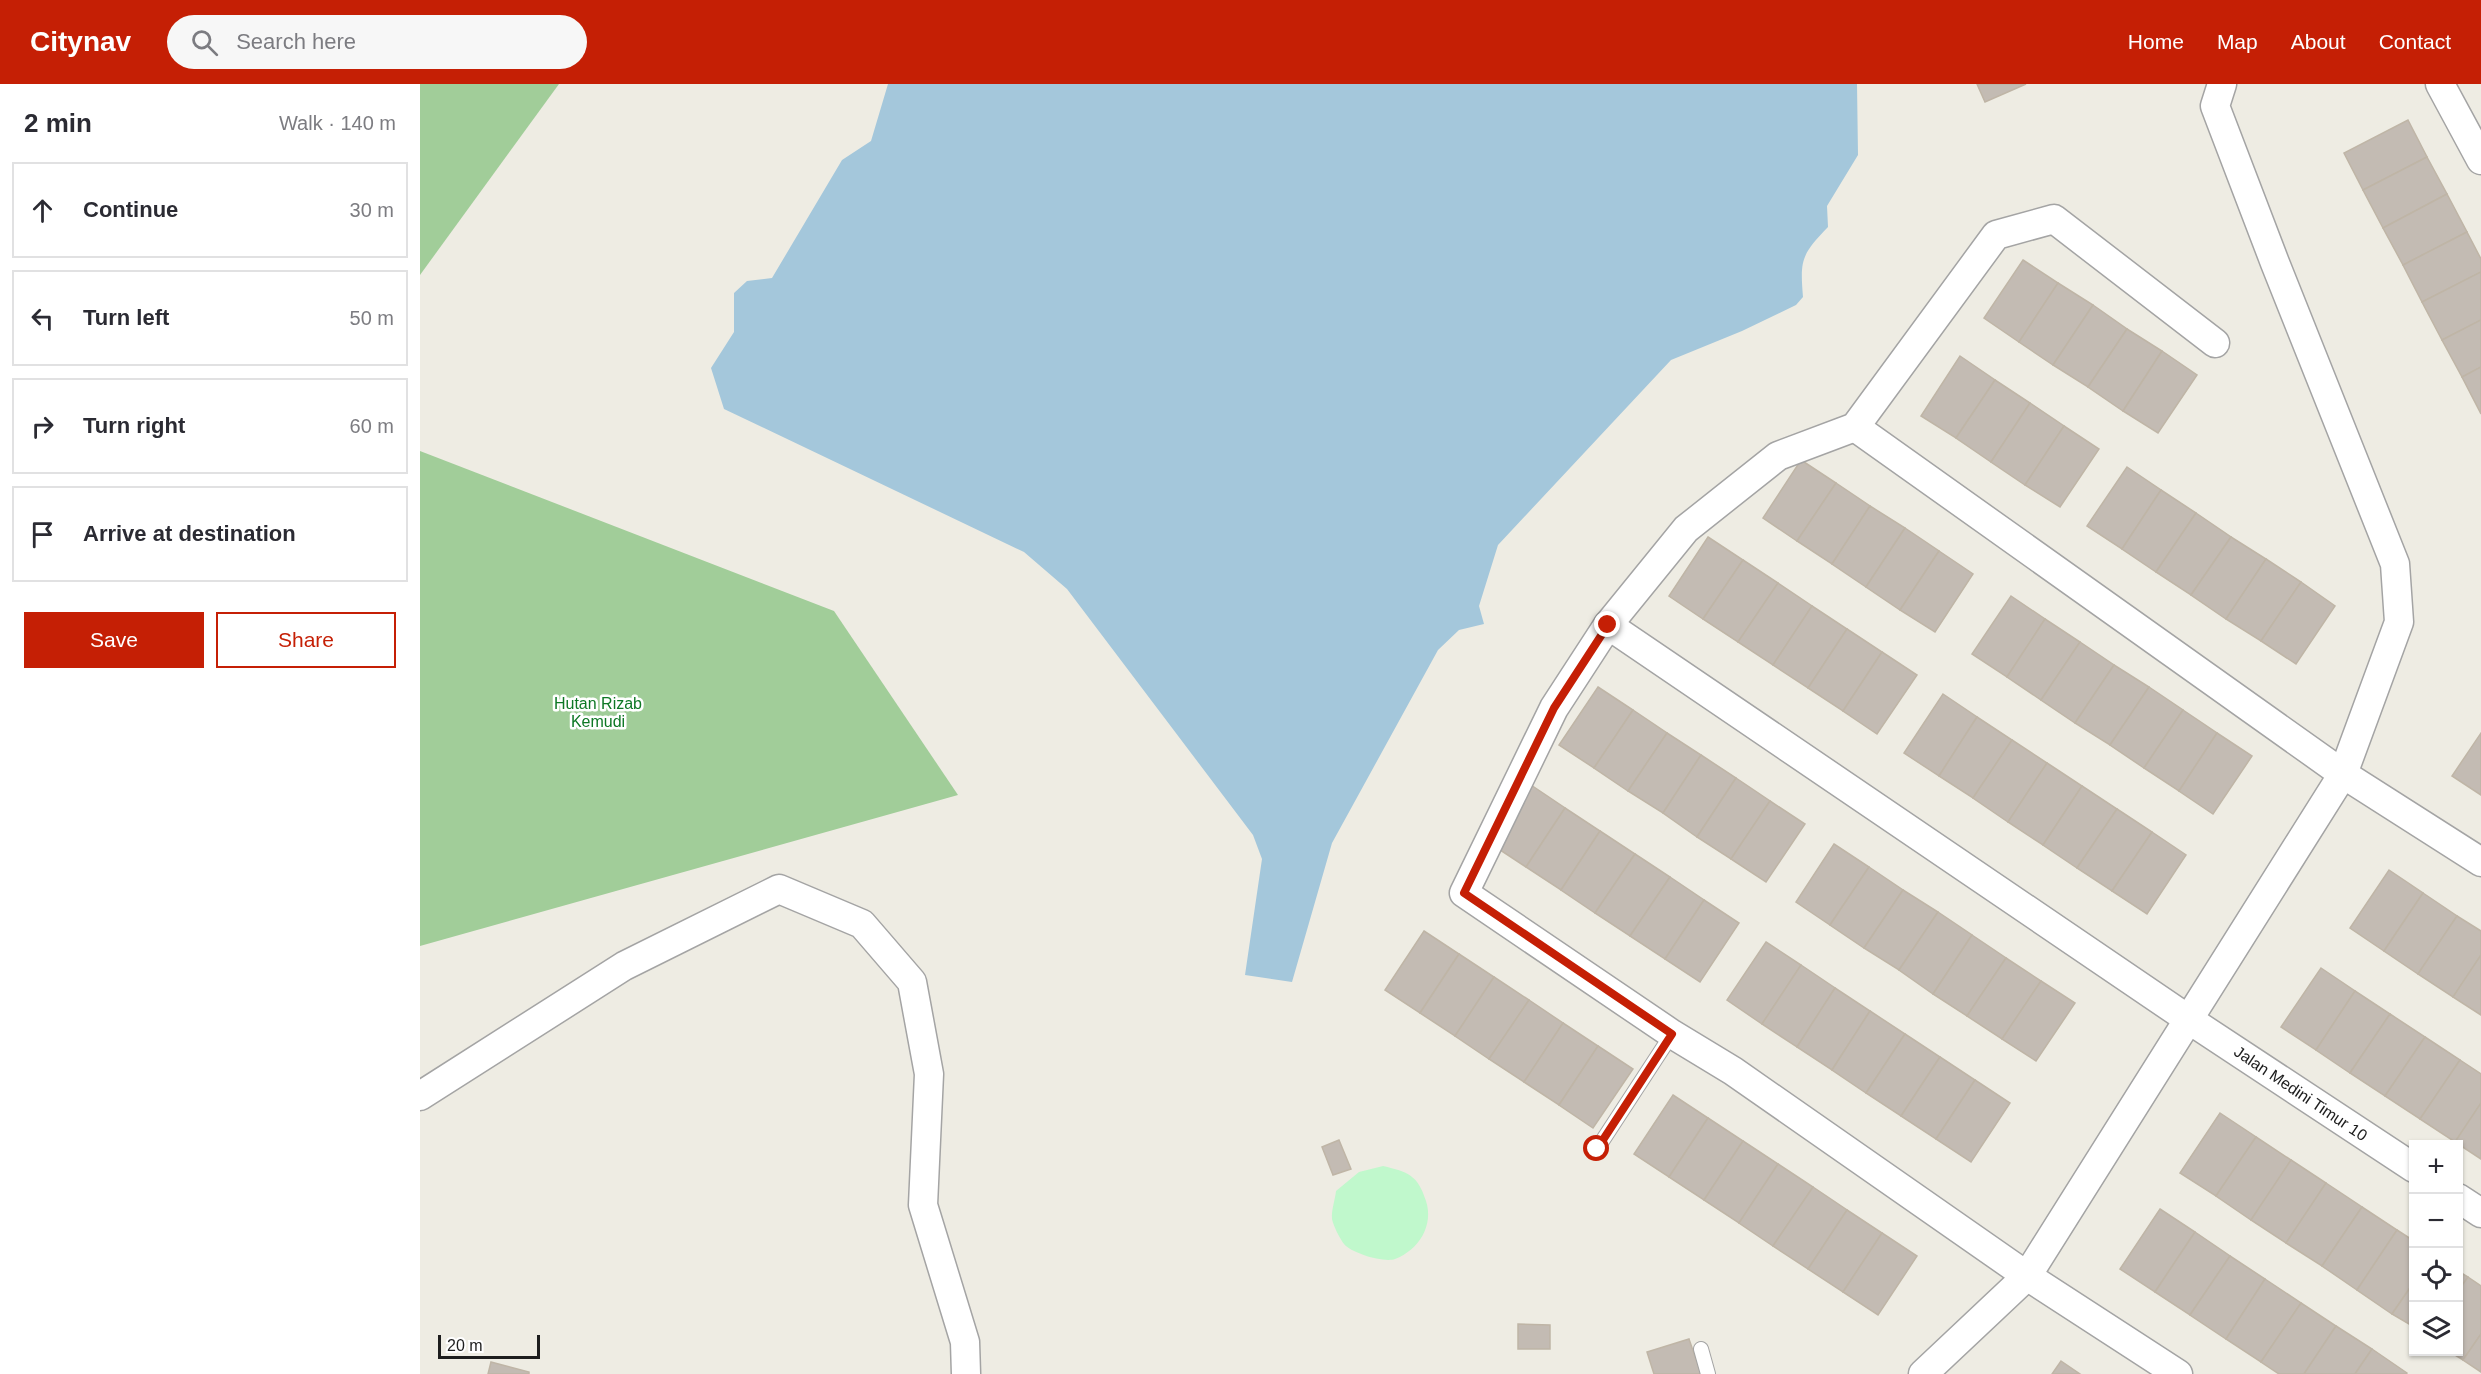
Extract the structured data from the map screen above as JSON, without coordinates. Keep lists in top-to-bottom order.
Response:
{
  "streets": {
    "street": ["Jalan Medini Timur 10"]
  },
  "parks": ["Hutan Rizab Kemudi"],
  "scale_bar": "20 m",
  "page": {
    "header": "Citynav",
    "search": "Search here",
    "nav": [
      "Home",
      "Map",
      "About",
      "Contact"
    ],
    "heading": ["2 min", "Walk · 140 m"],
    "list": [
      ["Continue", "30 m"],
      ["Turn left", "50 m"],
      ["Turn right", "60 m"],
      "Arrive at destination"
    ],
    "buttons": ["Save", "Share"],
    "map_buttons": ["+", "−"],
    "scale": "20 m"
  }
}
